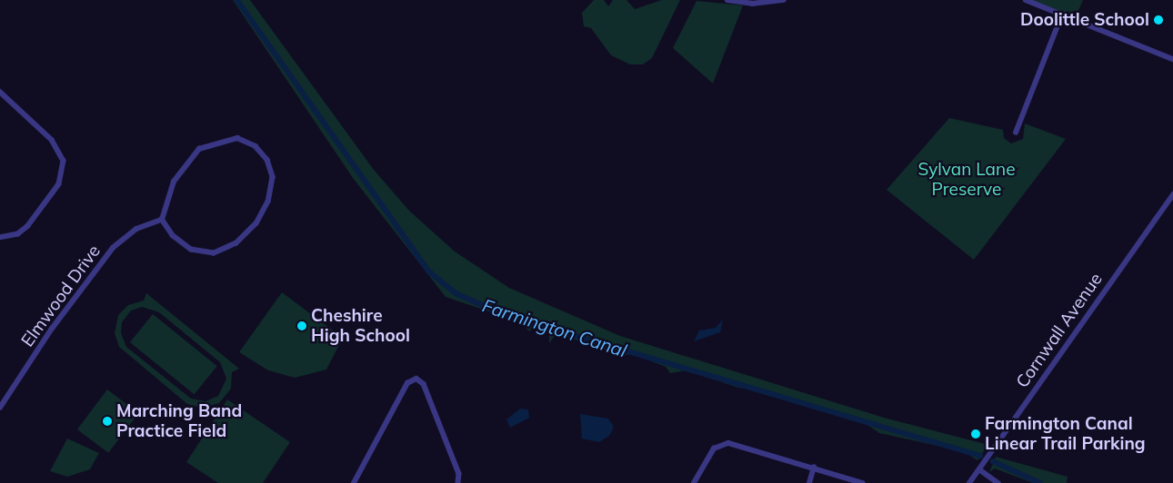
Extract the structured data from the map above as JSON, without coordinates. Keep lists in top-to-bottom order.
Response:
{
  "streets": {
    "street": ["Elmwood Drive", "Cornwall Avenue"]
  },
  "water": ["Farmington Canal"],
  "parks": ["Sylvan Lane Preserve"],
  "places": [
    "Doolittle School",
    "Cheshire High School",
    "Marching Band Practice Field",
    "Farmington Canal Linear Trail Parking"
  ]
}
